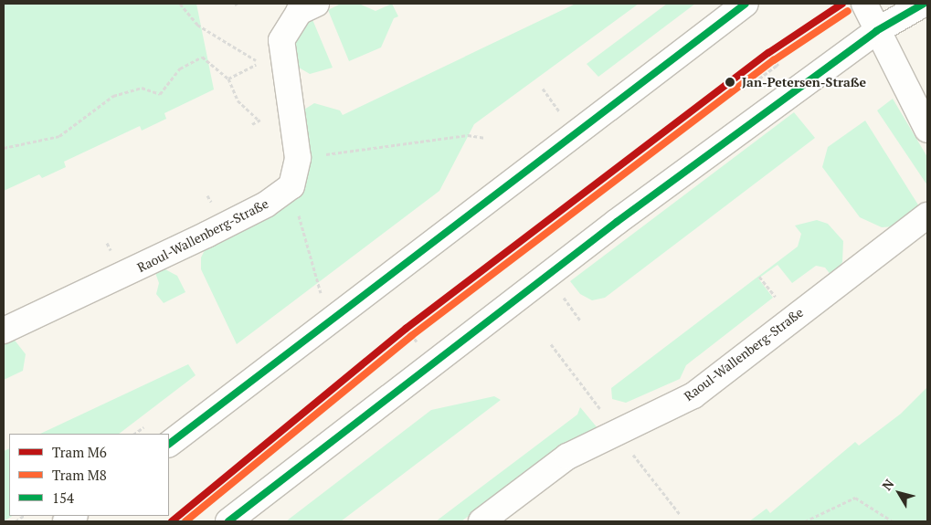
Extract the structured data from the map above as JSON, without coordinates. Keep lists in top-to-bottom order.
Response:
{
  "streets": {
    "main road": ["Raoul-Wallenberg-Straße"]
  },
  "places": ["Jan-Petersen-Straße"],
  "lines": ["tram line M6", "transit line 154", "tram line M8"],
  "legend": ["Tram M6", "Tram M8", "154"],
  "north": "top left"
}
